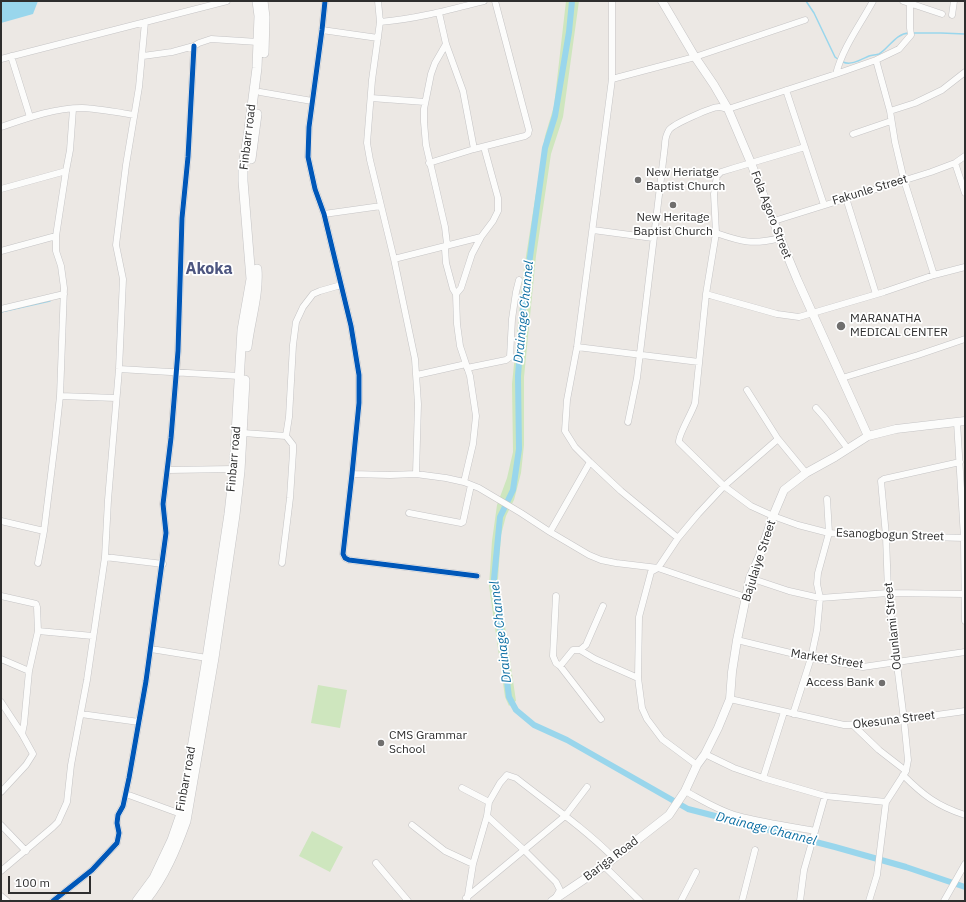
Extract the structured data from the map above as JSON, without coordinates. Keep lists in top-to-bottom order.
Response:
{
  "streets": {
    "main road": ["Finbarr road"],
    "street": [
      "Fakunle Street",
      "Fola Agoro Street",
      "Esanogbogun Street",
      "Bajulaiye Street",
      "Odunlami Street",
      "Market Street",
      "Okesuna Street",
      "Bariga Road"
    ]
  },
  "crossings": [
    ["Fakunle Street", "Fola Agoro Street"],
    ["Fola Agoro Street", "Bajulaiye Street"],
    ["Esanogbogun Street", "Bajulaiye Street"],
    ["Esanogbogun Street", "Odunlami Street"],
    ["Bajulaiye Street", "Market Street"],
    ["Bajulaiye Street", "Okesuna Street"],
    ["Bajulaiye Street", "Bariga Road"],
    ["Odunlami Street", "Market Street"],
    ["Odunlami Street", "Okesuna Street"]
  ],
  "districts": ["Akoka"],
  "water": ["Drainage Channel"],
  "places": [
    "New Heriatge Baptist Church",
    "New Heritage Baptist Church",
    "MARANATHA MEDICAL CENTER",
    "Access Bank",
    "CMS Grammar School"
  ],
  "scale_bar": "100 m"
}
